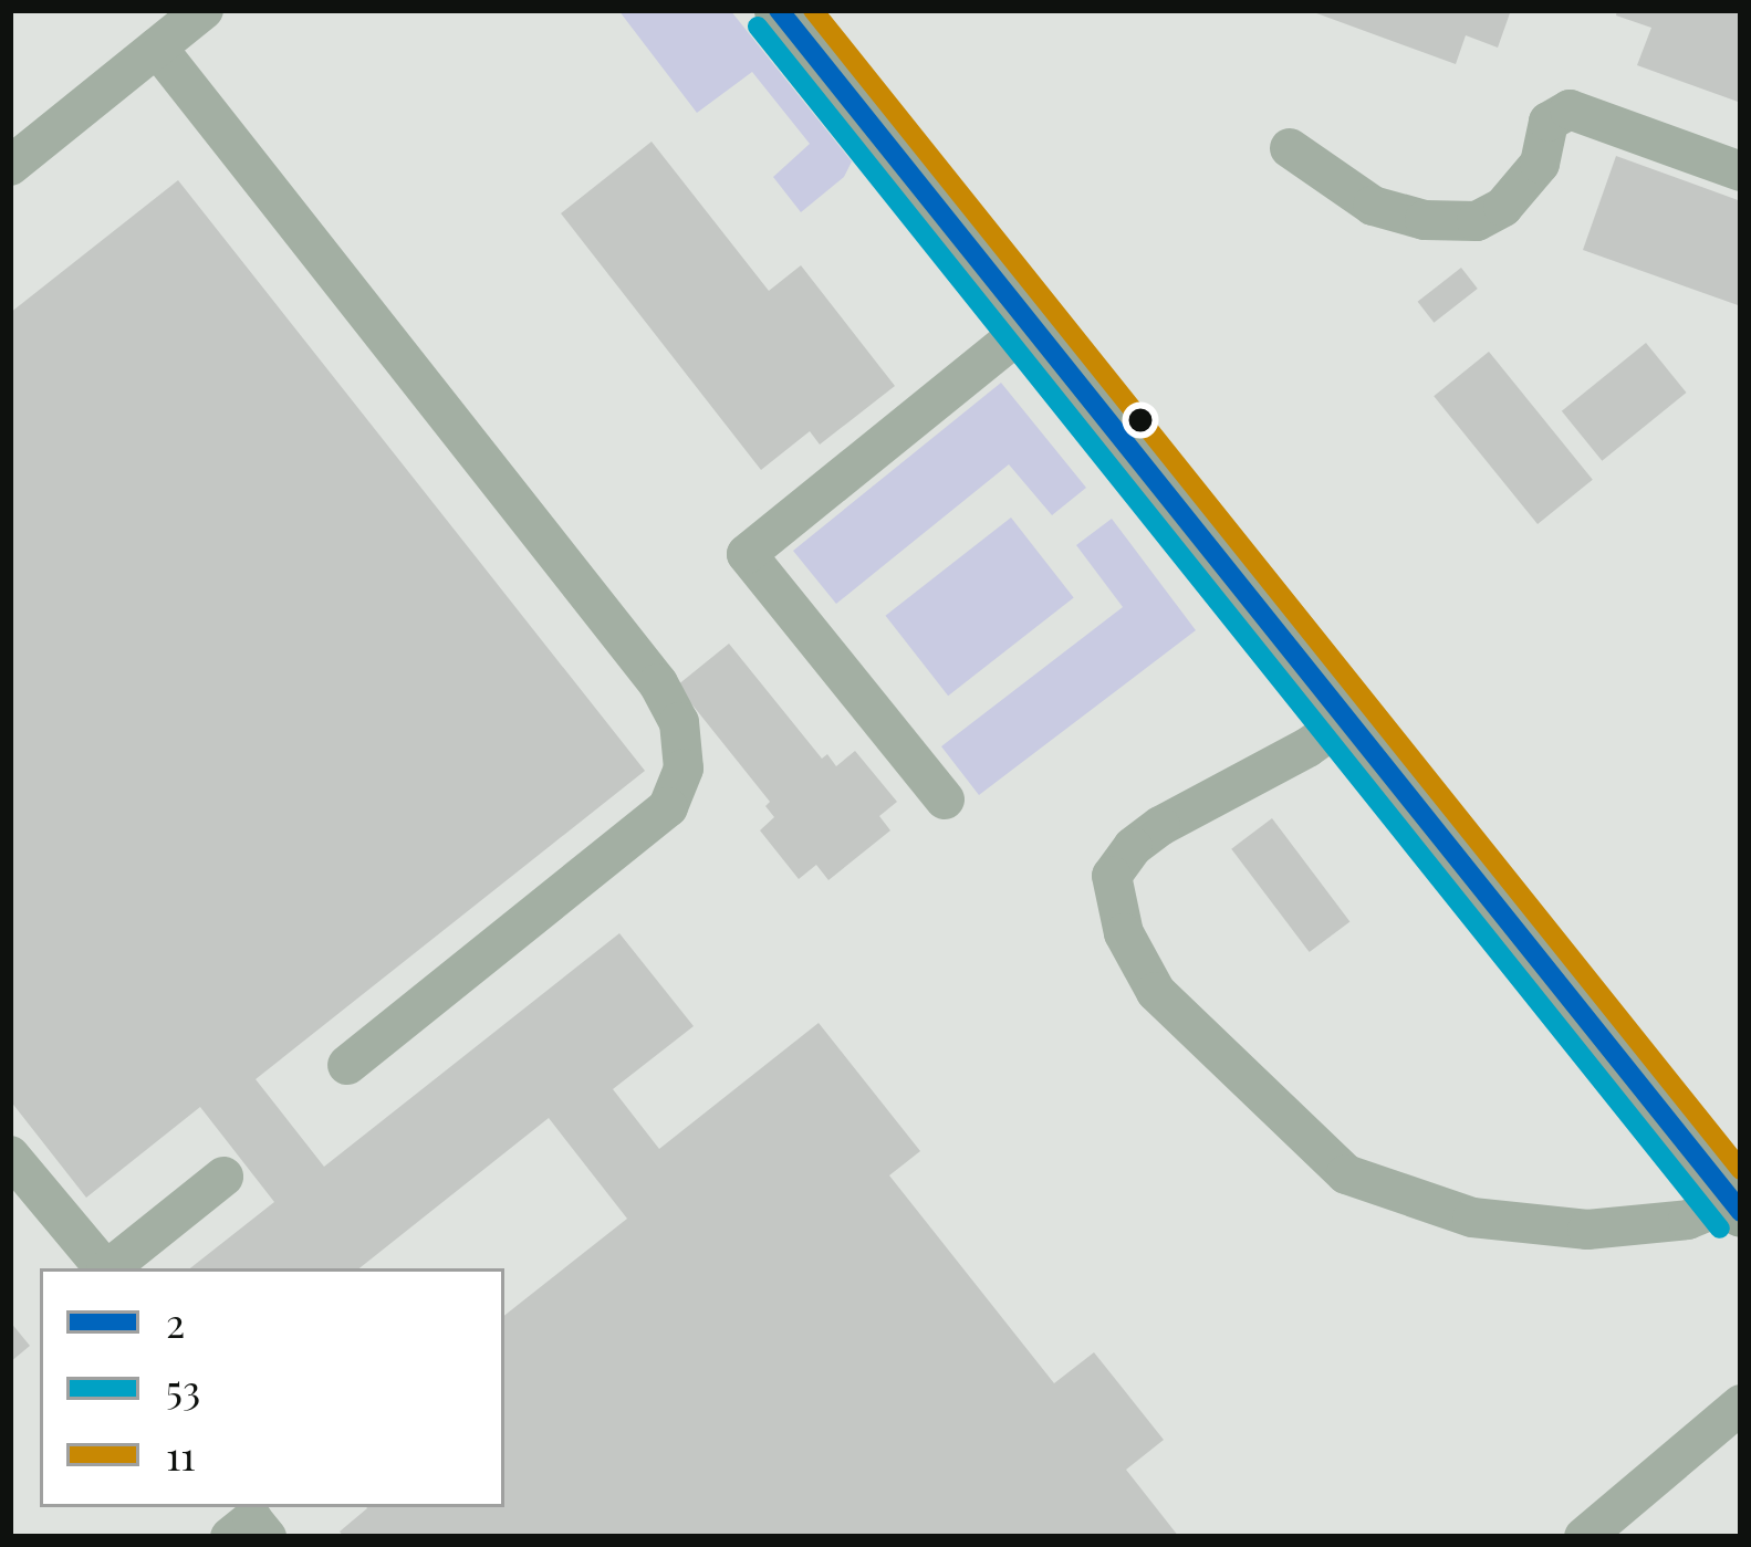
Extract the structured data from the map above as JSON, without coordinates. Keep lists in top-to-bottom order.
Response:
{
  "lines": ["transit line 2", "transit line 11", "transit line 53"],
  "legend": ["2", "53", "11"]
}
